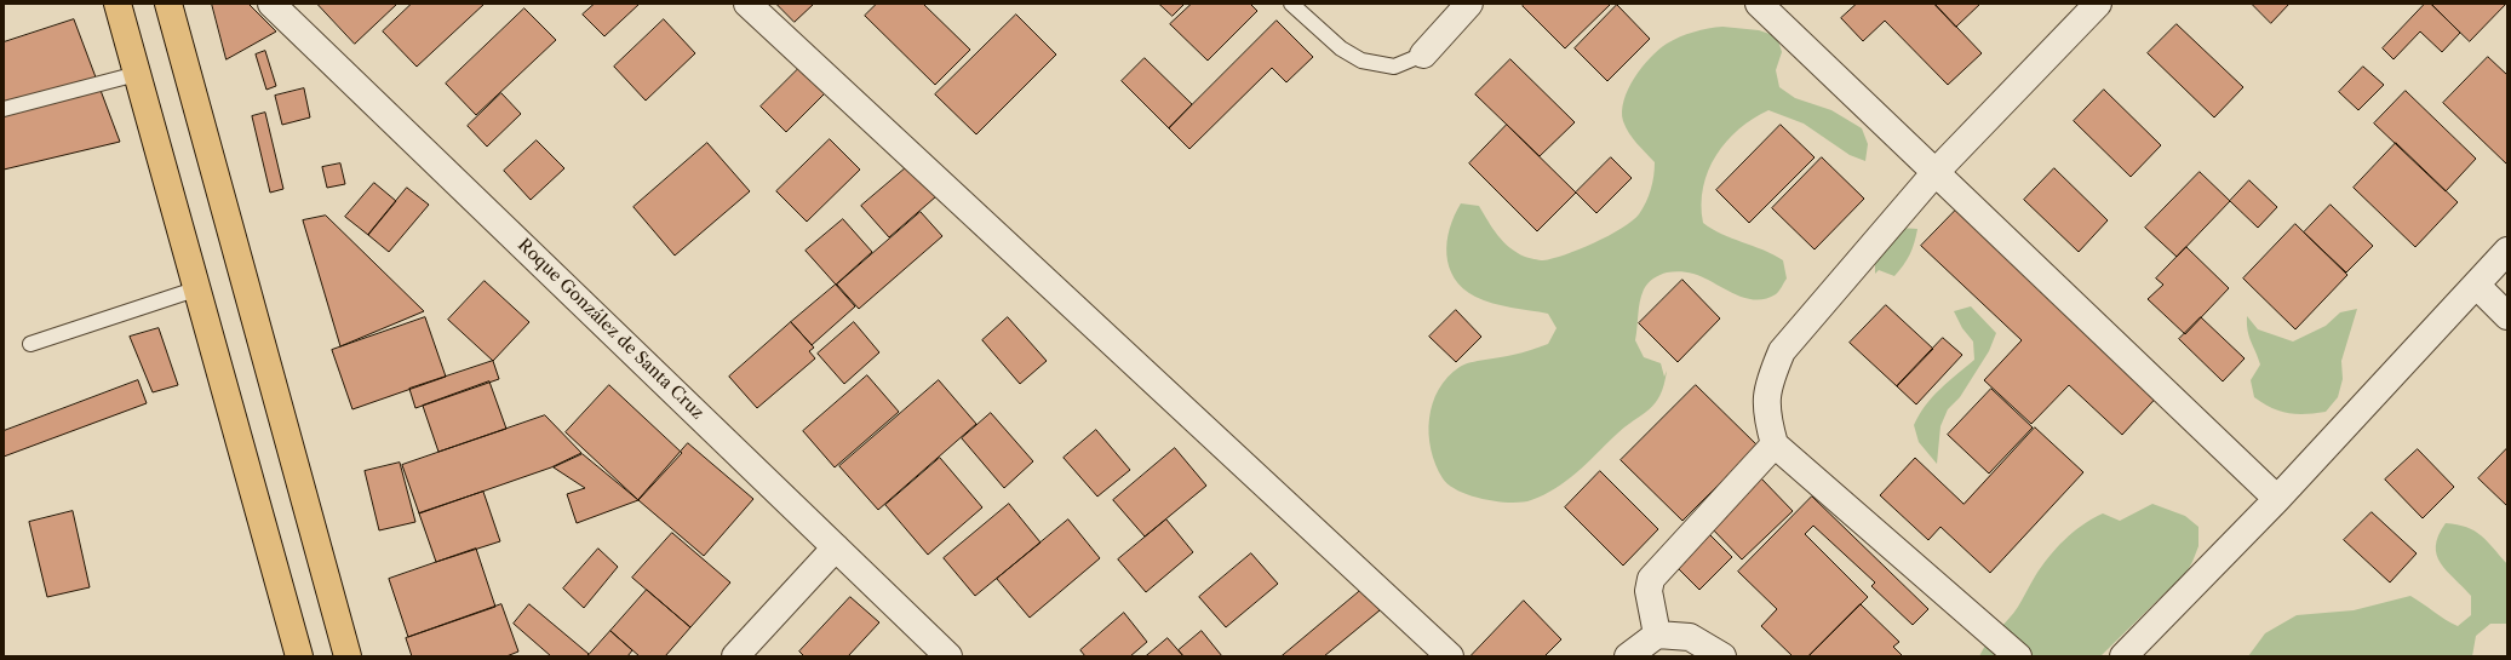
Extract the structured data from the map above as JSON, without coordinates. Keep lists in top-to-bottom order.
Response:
{
  "streets": {
    "street": ["Roque González de Santa Cruz"]
  }
}
